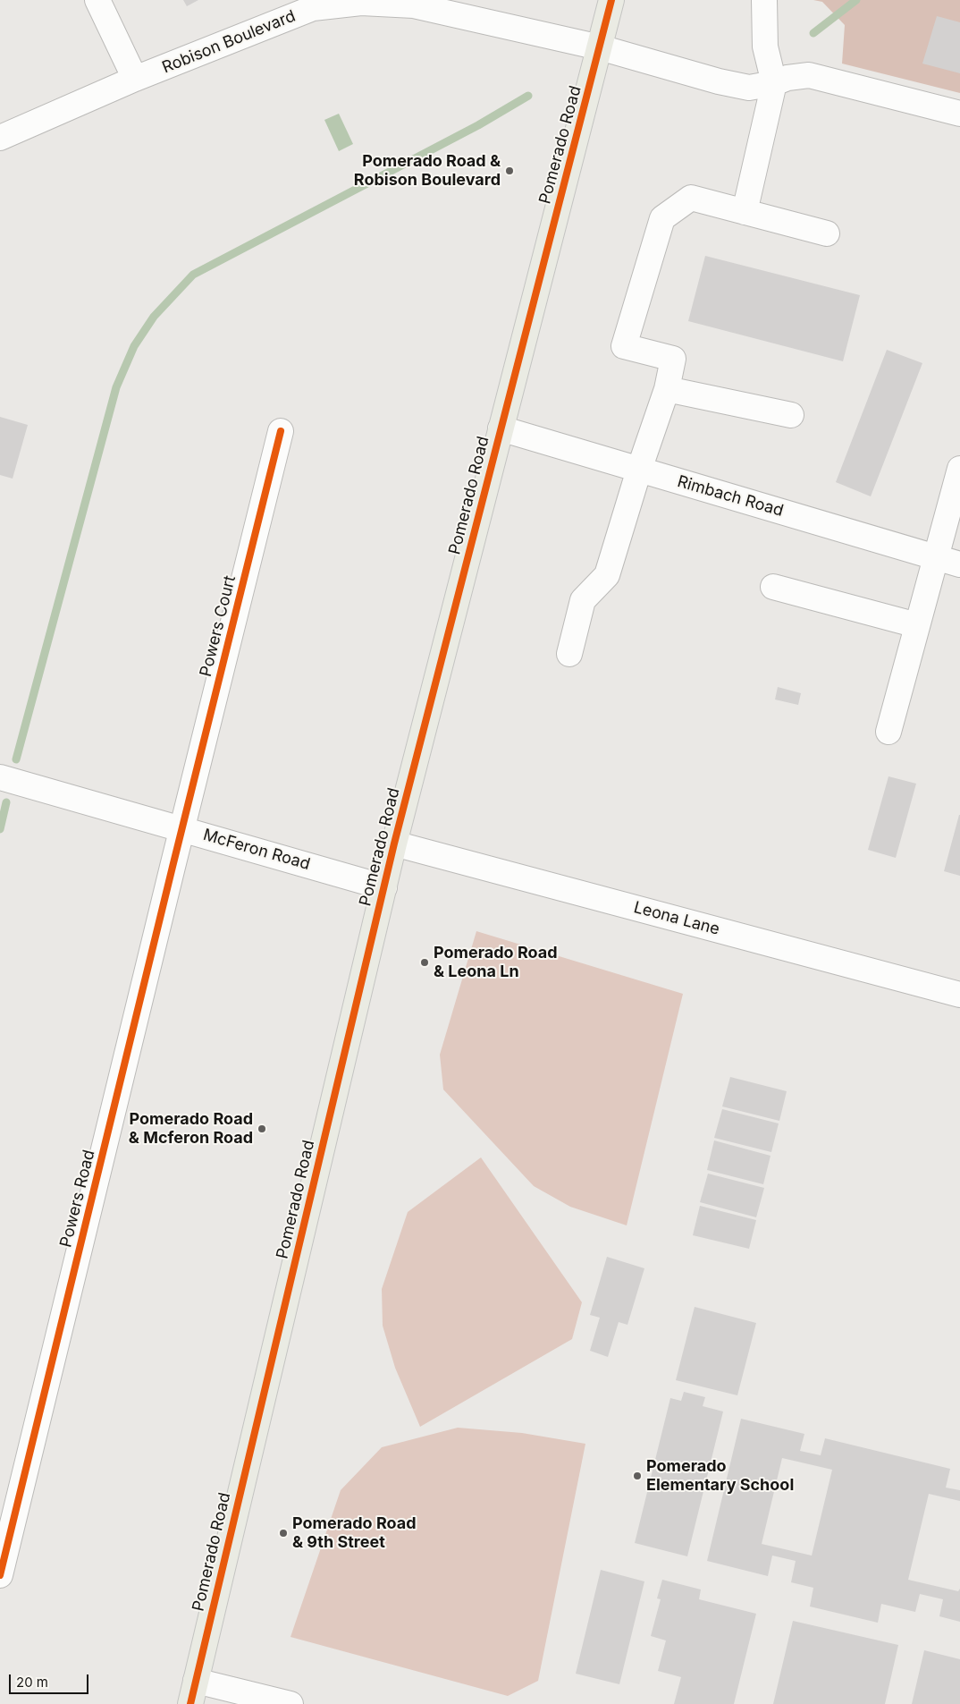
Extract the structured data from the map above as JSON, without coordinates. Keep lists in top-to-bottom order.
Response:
{
  "streets": {
    "main road": ["Pomerado Road"],
    "street": [
      "Robison Boulevard",
      "Rimbach Road",
      "Powers Court",
      "McFeron Road",
      "Leona Lane",
      "Powers Road"
    ]
  },
  "crossings": [
    ["Robison Boulevard", "Pomerado Road"],
    ["Pomerado Road", "Rimbach Road"],
    ["Pomerado Road", "McFeron Road"],
    ["Pomerado Road", "Leona Lane"],
    ["Powers Court", "McFeron Road"],
    ["Powers Court", "Powers Road"],
    ["McFeron Road", "Powers Road"]
  ],
  "places": [
    "Pomerado Road & Robison Boulevard",
    "Pomerado Road & Leona Ln",
    "Pomerado Road & Mcferon Road",
    "Pomerado Elementary School",
    "Pomerado Road & 9th Street"
  ],
  "scale_bar": "20 m"
}
